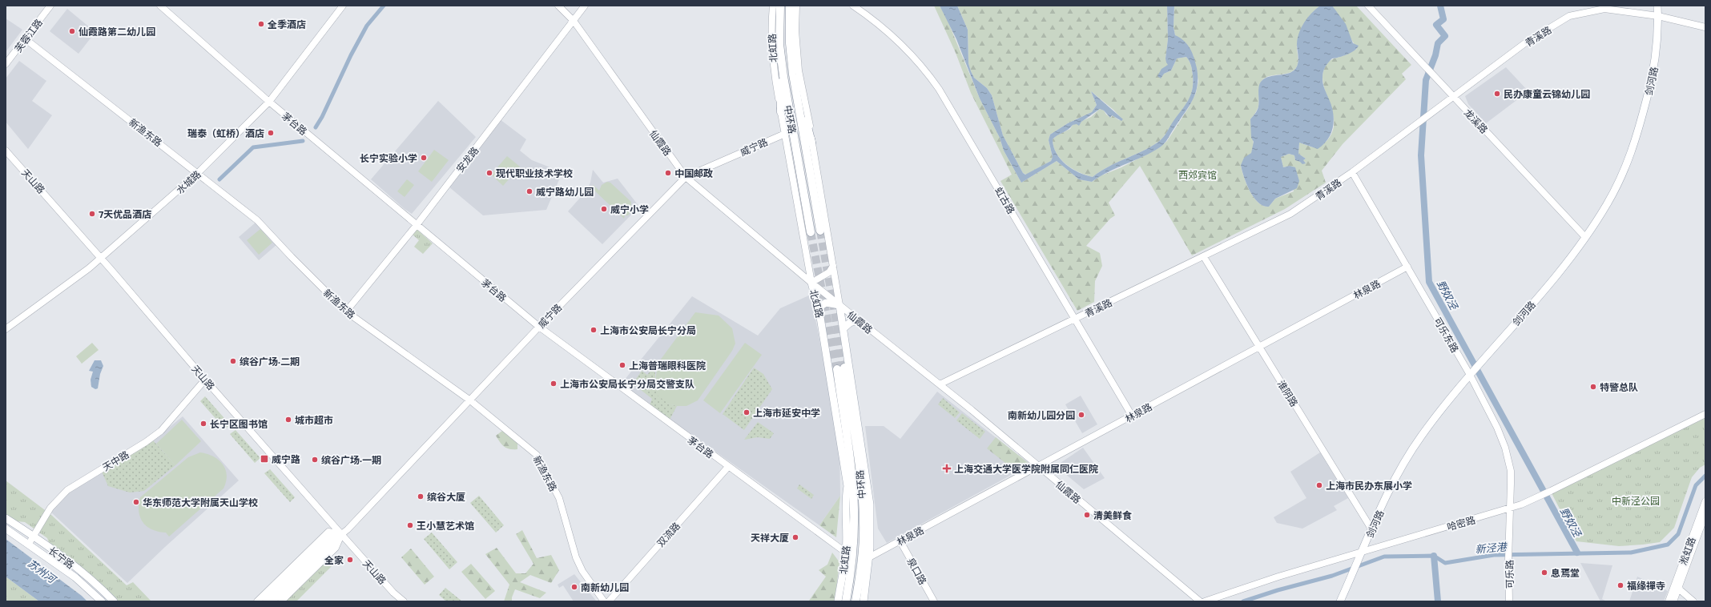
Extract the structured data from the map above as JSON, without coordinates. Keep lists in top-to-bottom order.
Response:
{
  "streets": {
    "highway": ["中环路"],
    "main road": ["北虹路", "剑河路", "长宁路"],
    "street": [
      "芙蓉江路",
      "青溪路",
      "龙溪路",
      "茅台路",
      "新渔东路",
      "仙霞路",
      "威宁路",
      "安龙路",
      "天山路",
      "水城路",
      "虹古路",
      "林泉路",
      "可乐东路",
      "淮阴路",
      "天中路",
      "哈密路",
      "双流路",
      "淞虹路",
      "泉口路",
      "可乐路"
    ]
  },
  "crossings": [
    ["芙蓉江路", "新渔东路"],
    ["青溪路", "剑河路"],
    ["青溪路", "龙溪路"],
    ["青溪路", "仙霞路"],
    ["青溪路", "虹古路"],
    ["青溪路", "可乐东路"],
    ["青溪路", "淮阴路"],
    ["北虹路", "茅台路"],
    ["北虹路", "仙霞路"],
    ["北虹路", "威宁路"],
    ["剑河路", "龙溪路"],
    ["剑河路", "可乐东路"],
    ["剑河路", "淮阴路"],
    ["剑河路", "哈密路"],
    ["茅台路", "威宁路"],
    ["茅台路", "安龙路"],
    ["茅台路", "水城路"],
    ["茅台路", "双流路"],
    ["新渔东路", "威宁路"],
    ["新渔东路", "安龙路"],
    ["新渔东路", "水城路"],
    ["仙霞路", "威宁路"],
    ["仙霞路", "安龙路"],
    ["仙霞路", "林泉路"],
    ["威宁路", "天山路"],
    ["天山路", "水城路"],
    ["天山路", "天中路"],
    ["虹古路", "林泉路"],
    ["林泉路", "可乐东路"],
    ["林泉路", "淮阴路"],
    ["林泉路", "泉口路"],
    ["可乐东路", "哈密路"],
    ["可乐东路", "可乐路"],
    ["天中路", "长宁路"],
    ["哈密路", "可乐路"]
  ],
  "water": ["野奴泾", "新泾港", "苏州河"],
  "parks": ["西郊宾馆", "中新泾公园"],
  "places": {
    "other": [
      "全季酒店",
      "仙霞路第二幼儿园",
      "民办康童云锦幼儿园",
      "瑞泰（虹桥）酒店",
      "长宁实验小学",
      "现代职业技术学校",
      "中国邮政",
      "威宁路幼儿园",
      "威宁小学",
      "7天优品酒店",
      "上海市公安局长宁分局",
      "缤谷广场·二期",
      "上海普瑞眼科医院",
      "上海市公安局长宁分局交警支队",
      "特警总队",
      "上海市延安中学",
      "南新幼儿园分园",
      "城市超市",
      "长宁区图书馆",
      "缤谷广场·一期",
      "上海市民办东展小学",
      "缤谷大厦",
      "华东师范大学附属天山学校",
      "清美鲜食",
      "王小慧艺术馆",
      "天祥大厦",
      "全家",
      "息焉堂",
      "福缘禪寺",
      "南新幼儿园"
    ],
    "transit": ["威宁路"],
    "health": ["上海交通大学医学院附属同仁医院"]
  }
}
